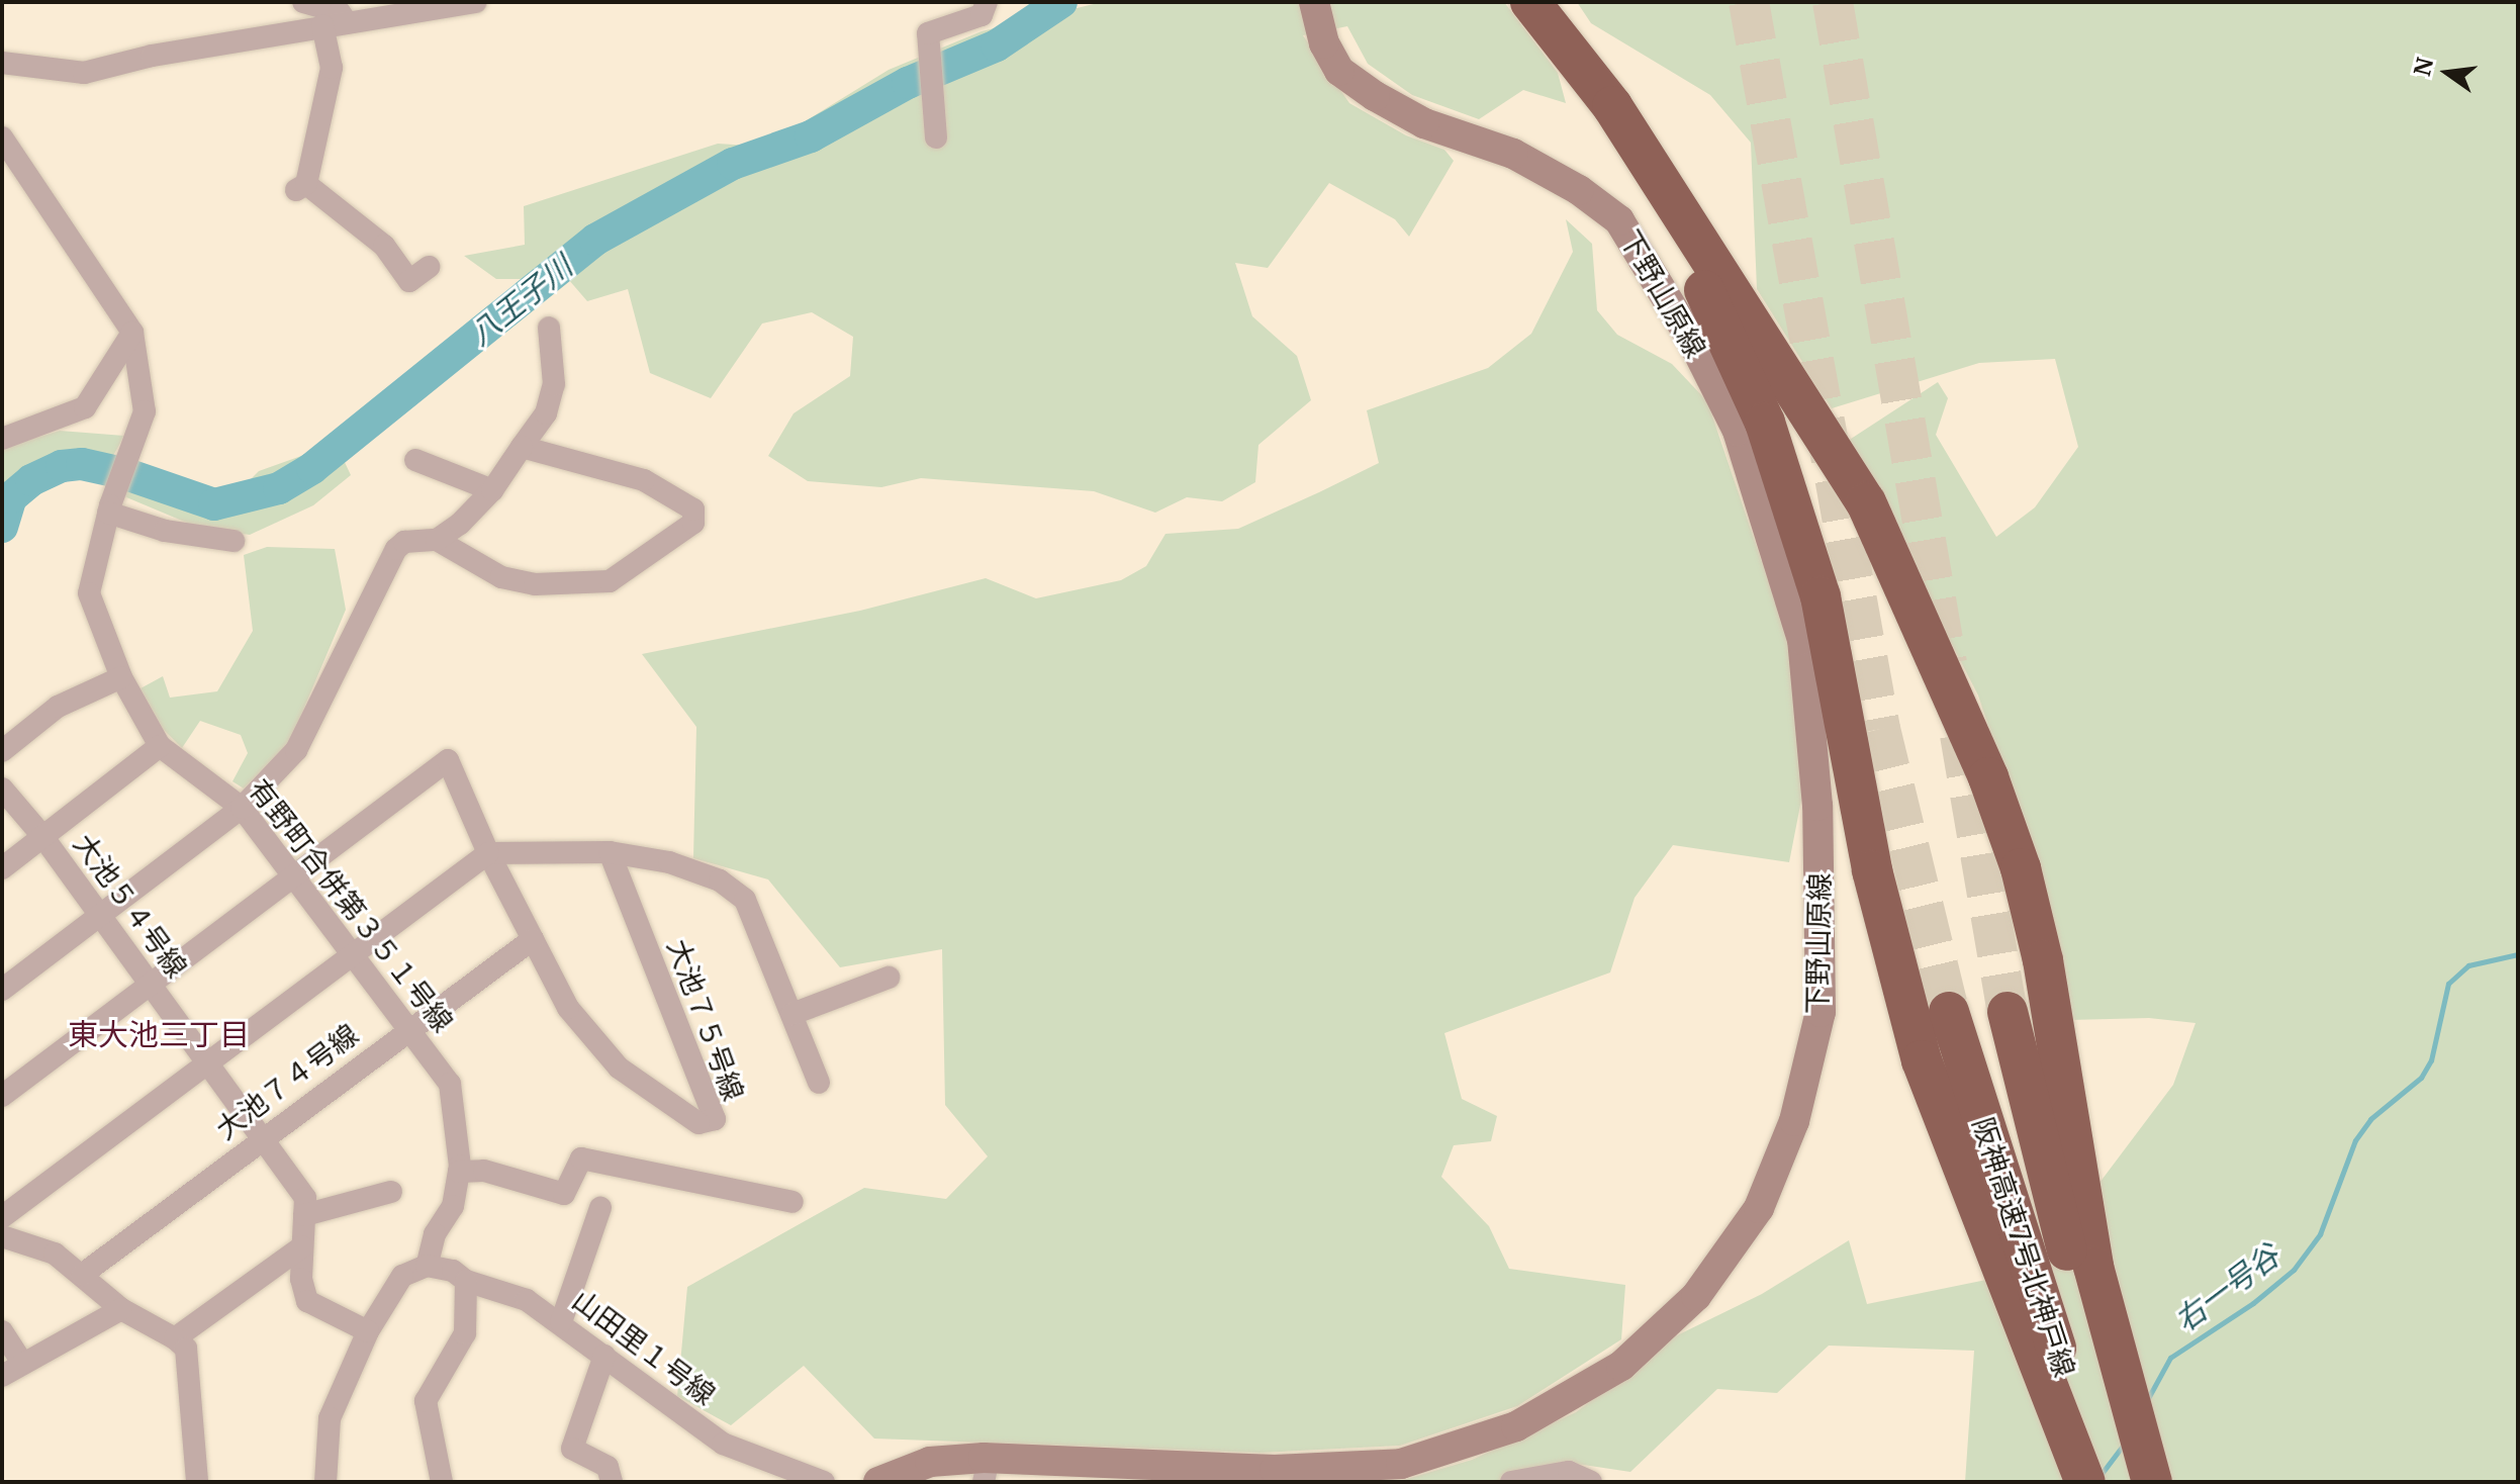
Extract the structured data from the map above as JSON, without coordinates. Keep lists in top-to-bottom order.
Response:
{
  "streets": {
    "highway": ["阪神高速7号北神戸線"],
    "street": [
      "下野山原線",
      "大池５４号線",
      "有野町合併第３５１号線",
      "大池７５号線",
      "大池７４号線",
      "山田里１号線"
    ]
  },
  "crossings": [
    ["大池５４号線", "大池７４号線"],
    ["有野町合併第３５１号線", "大池７５号線"],
    ["有野町合併第３５１号線", "大池７４号線"],
    ["有野町合併第３５１号線", "山田里１号線"],
    ["大池７５号線", "大池７４号線"]
  ],
  "districts": ["東大池三丁目"],
  "water": ["八王子川", "右一号谷"],
  "north": "left"
}
